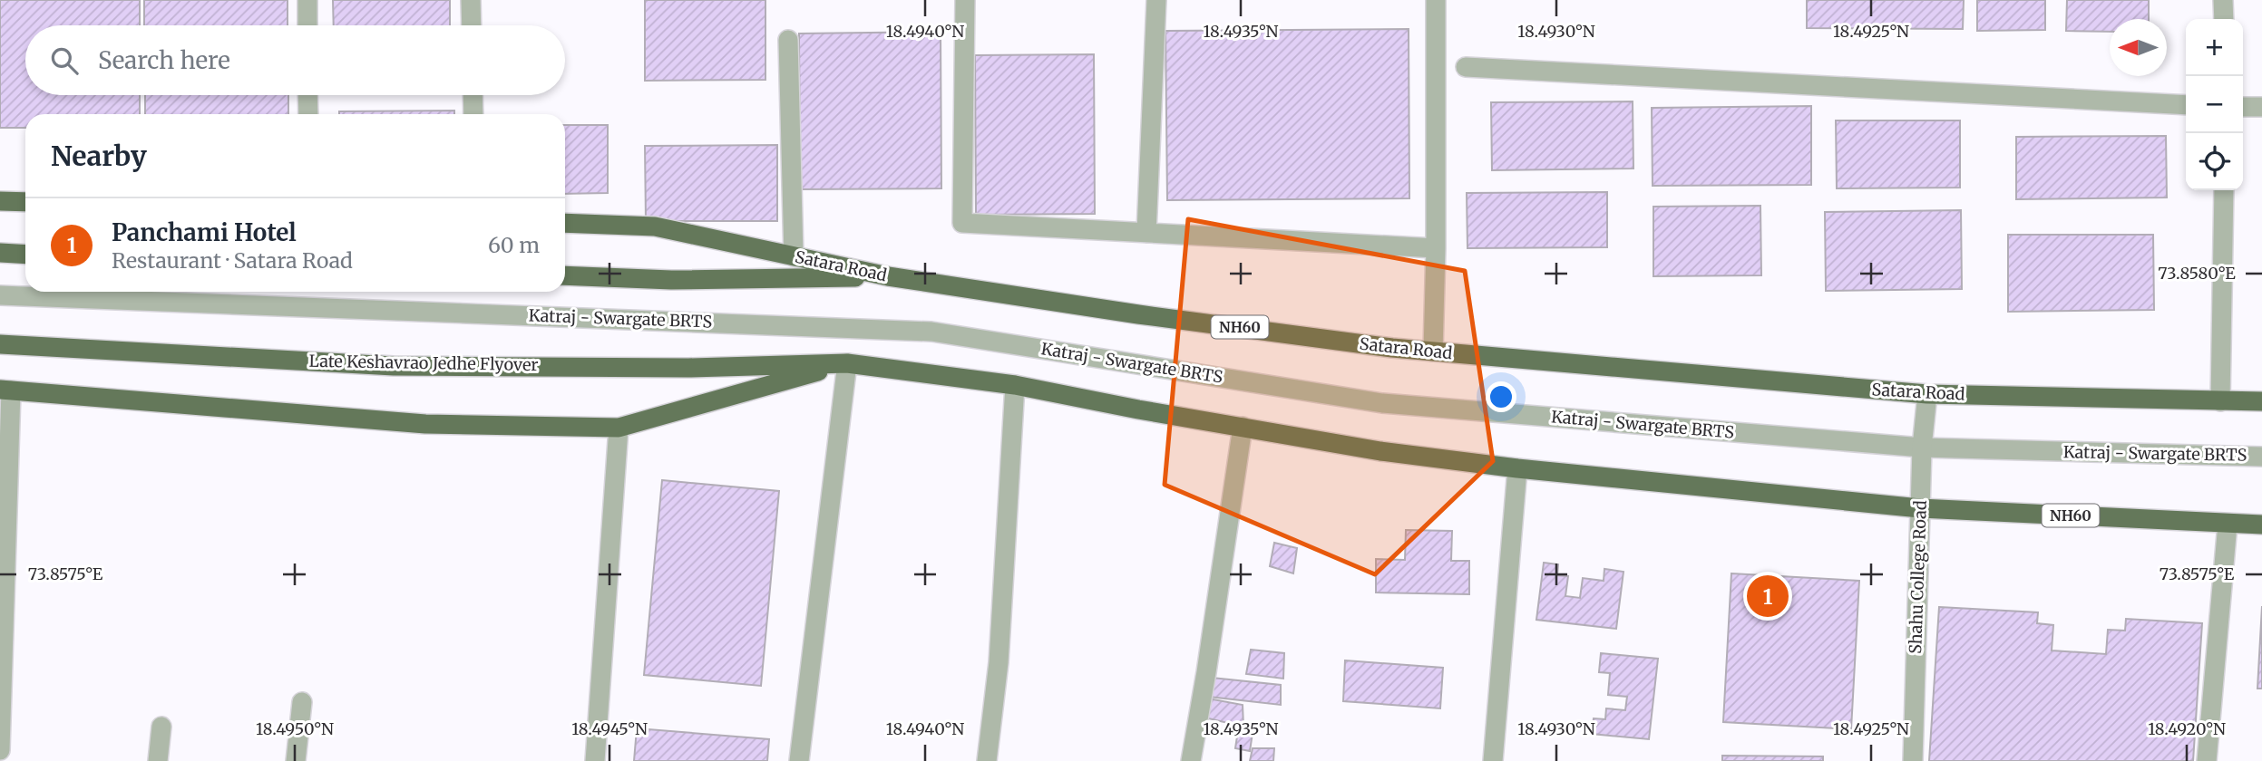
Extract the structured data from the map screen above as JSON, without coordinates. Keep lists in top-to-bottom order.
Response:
{
  "streets": {
    "highway": ["Satara Road", "NH60", "Late Keshavrao Jedhe Flyover"],
    "street": ["Katraj - Swargate BRTS", "Shahu College Road"]
  },
  "crossings": [
    ["Satara Road", "Shahu College Road"],
    ["Katraj - Swargate BRTS", "Shahu College Road"],
    ["NH60", "Late Keshavrao Jedhe Flyover"],
    ["NH60", "Shahu College Road"]
  ],
  "north": "left",
  "page": {
    "map_buttons": ["+", "−"],
    "search": "Search here",
    "heading": "Nearby",
    "list": [
      {
        "mark": "1",
        "name": "Panchami Hotel",
        "note": "Restaurant · Satara Road",
        "value": "60 m"
      }
    ],
    "pins": "1"
  },
  "coordinates": [
    "18.4940°N",
    "18.4935°N",
    "18.4930°N",
    "18.4925°N",
    "73.8580°E",
    "73.8575°E",
    "18.4950°N",
    "18.4945°N",
    "18.4920°N"
  ]
}
